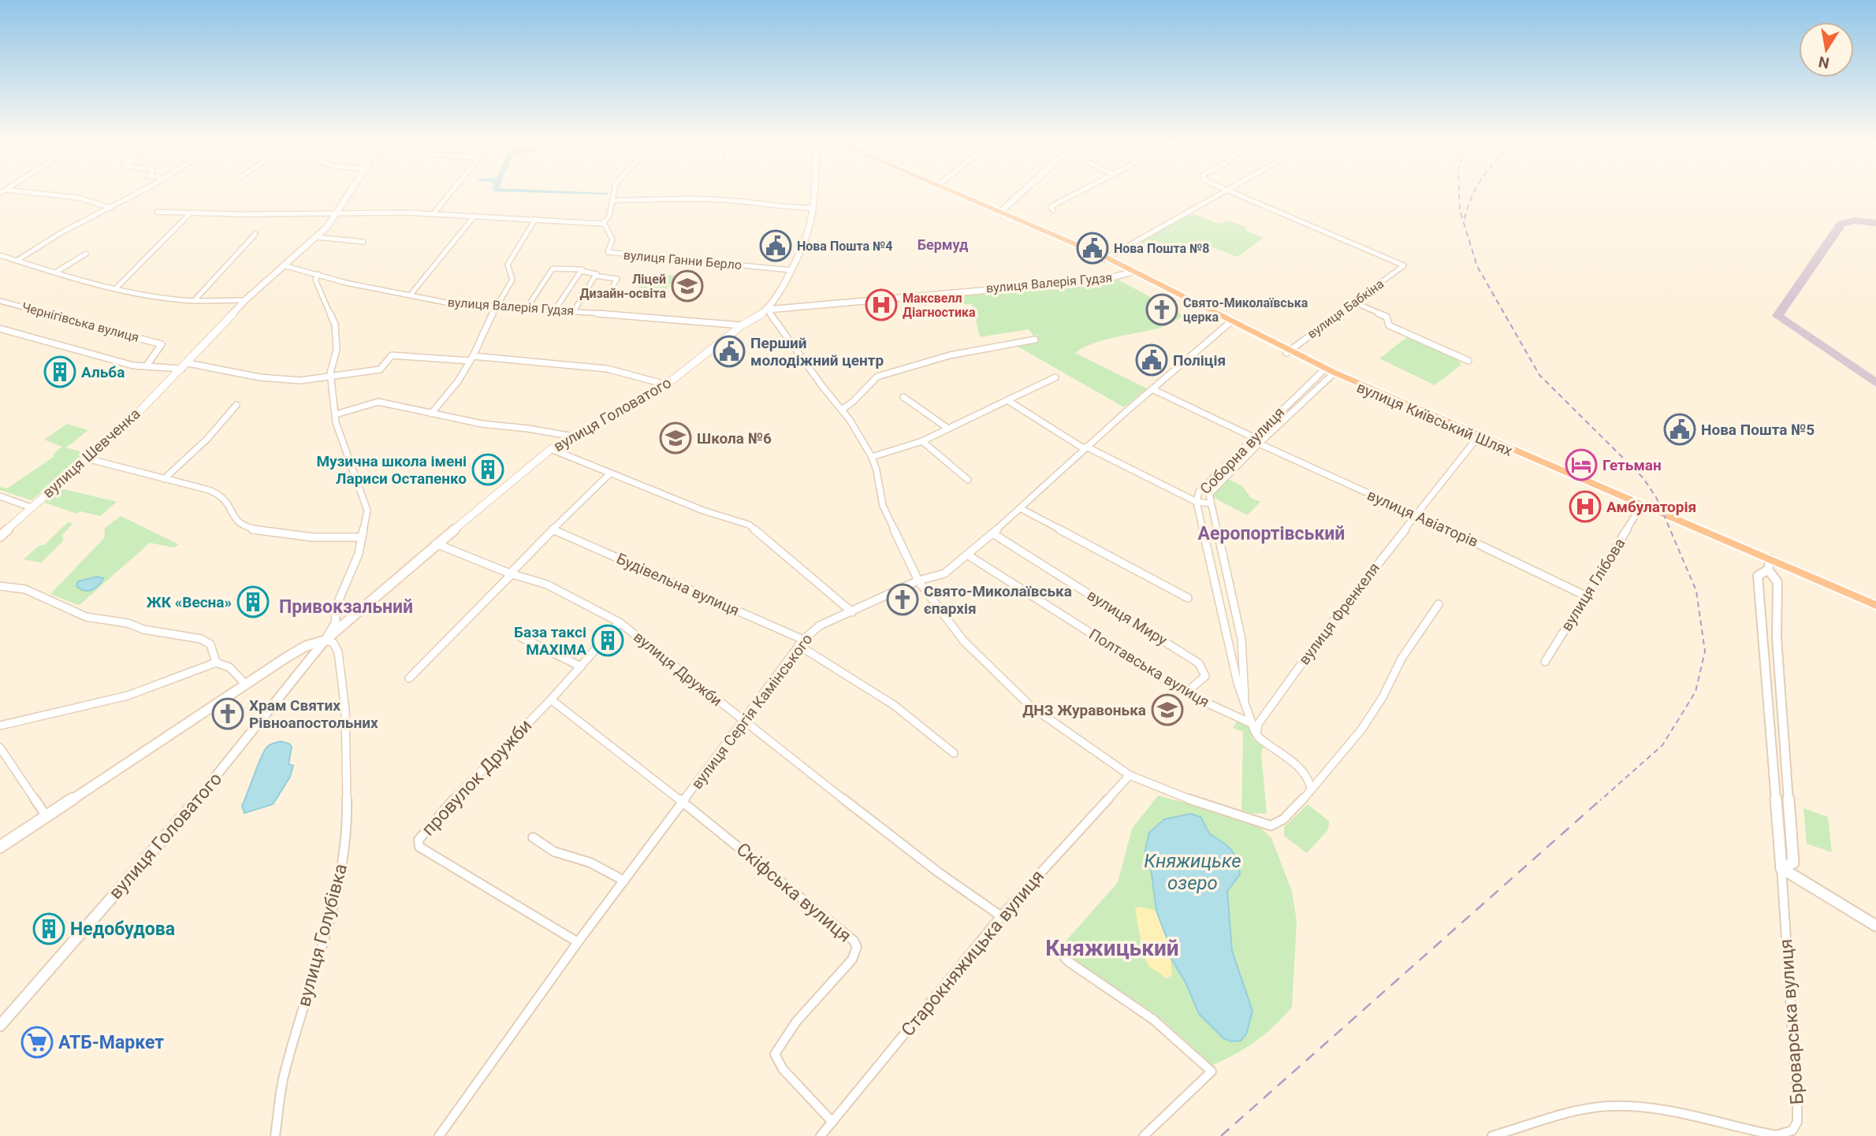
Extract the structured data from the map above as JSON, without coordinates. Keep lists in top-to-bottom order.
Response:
{
  "streets": {
    "highway": ["вулиця Київський Шлях"],
    "main road": ["вулиця Головатого", "вулиця Шевченка"],
    "street": [
      "вулиця Ганни Берло",
      "вулиця Валерія Гудзя",
      "вулиця Бабкіна",
      "Чернігівська вулиця",
      "Соборна вулиця",
      "вулиця Авіаторів",
      "Будівельна вулиця",
      "вулиця Глібова",
      "вулиця Френкеля",
      "вулиця Миру",
      "Полтавська вулиця",
      "вулиця Дружби",
      "вулиця Сергія Камінського",
      "провулок Дружби",
      "Скіфська вулиця",
      "вулиця Голубівка",
      "Старокняжицька вулиця",
      "Броварська вулиця"
    ]
  },
  "crossings": [
    ["вулиця Ганни Берло", "вулиця Головатого"],
    ["вулиця Валерія Гудзя", "вулиця Головатого"],
    ["вулиця Валерія Гудзя", "вулиця Київський Шлях"],
    ["вулиця Валерія Гудзя", "вулиця Шевченка"],
    ["вулиця Бабкіна", "вулиця Київський Шлях"],
    ["вулиця Головатого", "вулиця Дружби"],
    ["вулиця Головатого", "вулиця Голубівка"],
    ["вулиця Київський Шлях", "Соборна вулиця"],
    ["вулиця Київський Шлях", "вулиця Глібова"],
    ["вулиця Київський Шлях", "вулиця Френкеля"],
    ["вулиця Київський Шлях", "вулиця Сергія Камінського"],
    ["вулиця Київський Шлях", "Броварська вулиця"],
    ["Соборна вулиця", "вулиця Авіаторів"],
    ["Соборна вулиця", "вулиця Френкеля"],
    ["Соборна вулиця", "Полтавська вулиця"],
    ["вулиця Авіаторів", "вулиця Глібова"],
    ["вулиця Авіаторів", "вулиця Френкеля"],
    ["вулиця Авіаторів", "вулиця Сергія Камінського"],
    ["Будівельна вулиця", "вулиця Сергія Камінського"],
    ["вулиця Миру", "Полтавська вулиця"],
    ["вулиця Миру", "вулиця Сергія Камінського"],
    ["Полтавська вулиця", "вулиця Сергія Камінського"],
    ["вулиця Дружби", "вулиця Сергія Камінського"],
    ["вулиця Дружби", "провулок Дружби"],
    ["вулиця Дружби", "Старокняжицька вулиця"],
    ["вулиця Сергія Камінського", "провулок Дружби"],
    ["вулиця Сергія Камінського", "Скіфська вулиця"],
    ["провулок Дружби", "Скіфська вулиця"],
    ["Скіфська вулиця", "Старокняжицька вулиця"]
  ],
  "districts": [
    "Бермуд",
    "Аеропортівський",
    "Привокзальний",
    "Княжицький"
  ],
  "water": ["Княжицьке озеро"],
  "places": {
    "public building": [
      "Нова Пошта №4",
      "Нова Пошта №8",
      "Перший молодіжний центр",
      "Поліція",
      "Нова Пошта №5"
    ],
    "school or university": ["Ліцей Дизайн-освіта", "Школа №6", "ДНЗ Журавонька"],
    "hospital": ["Максвелл Діагностика", "Амбулаторія"],
    "church": ["Свято-Миколаївська церка", "Свято-Миколаївська єпархія", "Храм Святих Рівноапостольних"],
    "building": [
      "Альба",
      "Музична школа імені Лариси Остапенко",
      "ЖК «Весна»",
      "База таксі MAXIMA",
      "Недобудова"
    ],
    "hotel": ["Гетьман"],
    "supermarket": ["АТБ-Маркет"]
  },
  "north": "bottom"
}
